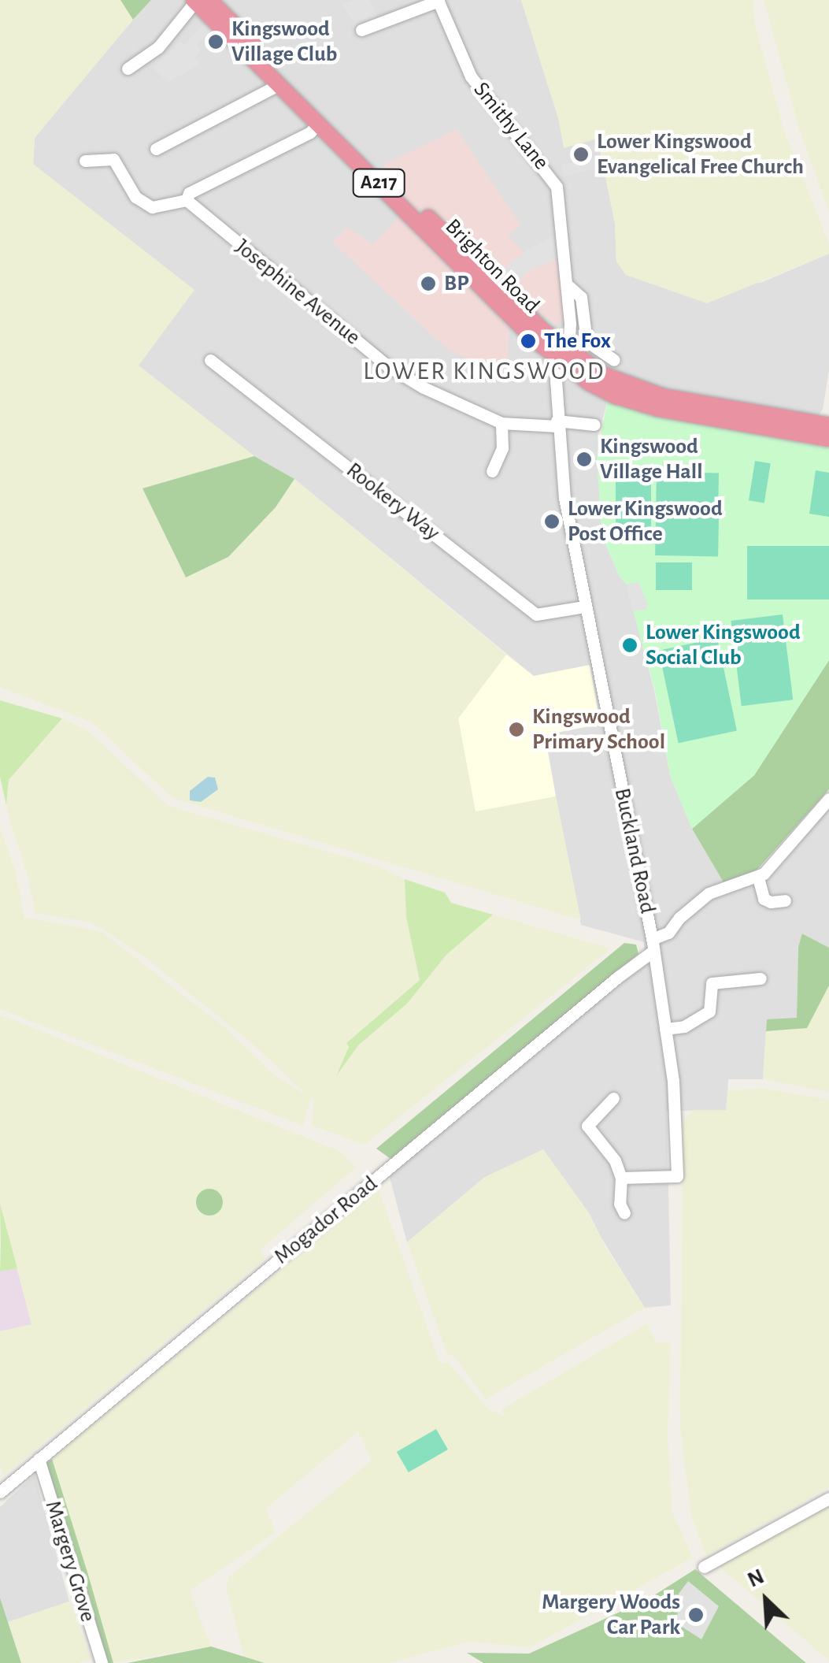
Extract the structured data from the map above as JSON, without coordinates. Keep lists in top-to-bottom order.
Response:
{
  "streets": {
    "highway": ["A217", "Brighton Road"],
    "street": [
      "Smithy Lane",
      "Josephine Avenue",
      "Rookery Way",
      "Buckland Road",
      "Mogador Road",
      "Margery Grove"
    ]
  },
  "crossings": [
    ["Smithy Lane", "Brighton Road"],
    ["Smithy Lane", "Buckland Road"],
    ["Brighton Road", "Buckland Road"],
    ["Josephine Avenue", "Buckland Road"],
    ["Rookery Way", "Buckland Road"],
    ["Buckland Road", "Mogador Road"],
    ["Mogador Road", "Margery Grove"]
  ],
  "districts": ["LOWER KINGSWOOD"],
  "places": [
    "Kingswood Village Club",
    "Lower Kingswood Evangelical Free Church",
    "BP",
    "The Fox",
    "Kingswood Village Hall",
    "Lower Kingswood Post Office",
    "Lower Kingswood Social Club",
    "Kingswood Primary School",
    "Margery Woods Car Park"
  ],
  "north": "top left"
}
